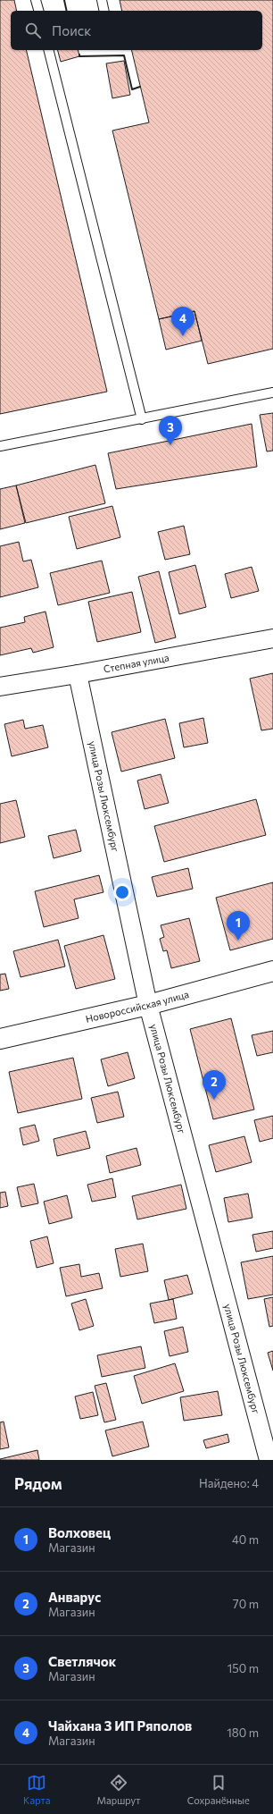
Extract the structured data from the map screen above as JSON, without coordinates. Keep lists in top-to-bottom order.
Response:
{
  "streets": {
    "street": ["Степная улица", "улица Розы Люксембург", "Новороссийская улица"]
  },
  "crossings": [
    ["Степная улица", "улица Розы Люксембург"],
    ["улица Розы Люксембург", "Новороссийская улица"]
  ],
  "page": {
    "search": "Поиск",
    "pins": [
      "4",
      "3",
      "1",
      "2"
    ],
    "heading": ["Рядом", "Найдено: 4"],
    "list": [
      {
        "mark": "1",
        "name": "Волховец",
        "note": "Магазин",
        "value": "40 m"
      },
      {
        "mark": "2",
        "name": "Анварус",
        "note": "Магазин",
        "value": "70 m"
      },
      {
        "mark": "3",
        "name": "Светлячок",
        "note": "Магазин",
        "value": "150 m"
      },
      {
        "mark": "4",
        "name": "Чайхана 3 ИП Ряполов",
        "note": "Магазин",
        "value": "180 m"
      }
    ],
    "nav": ["Карта", "Маршрут", "Сохранённые"]
  }
}
